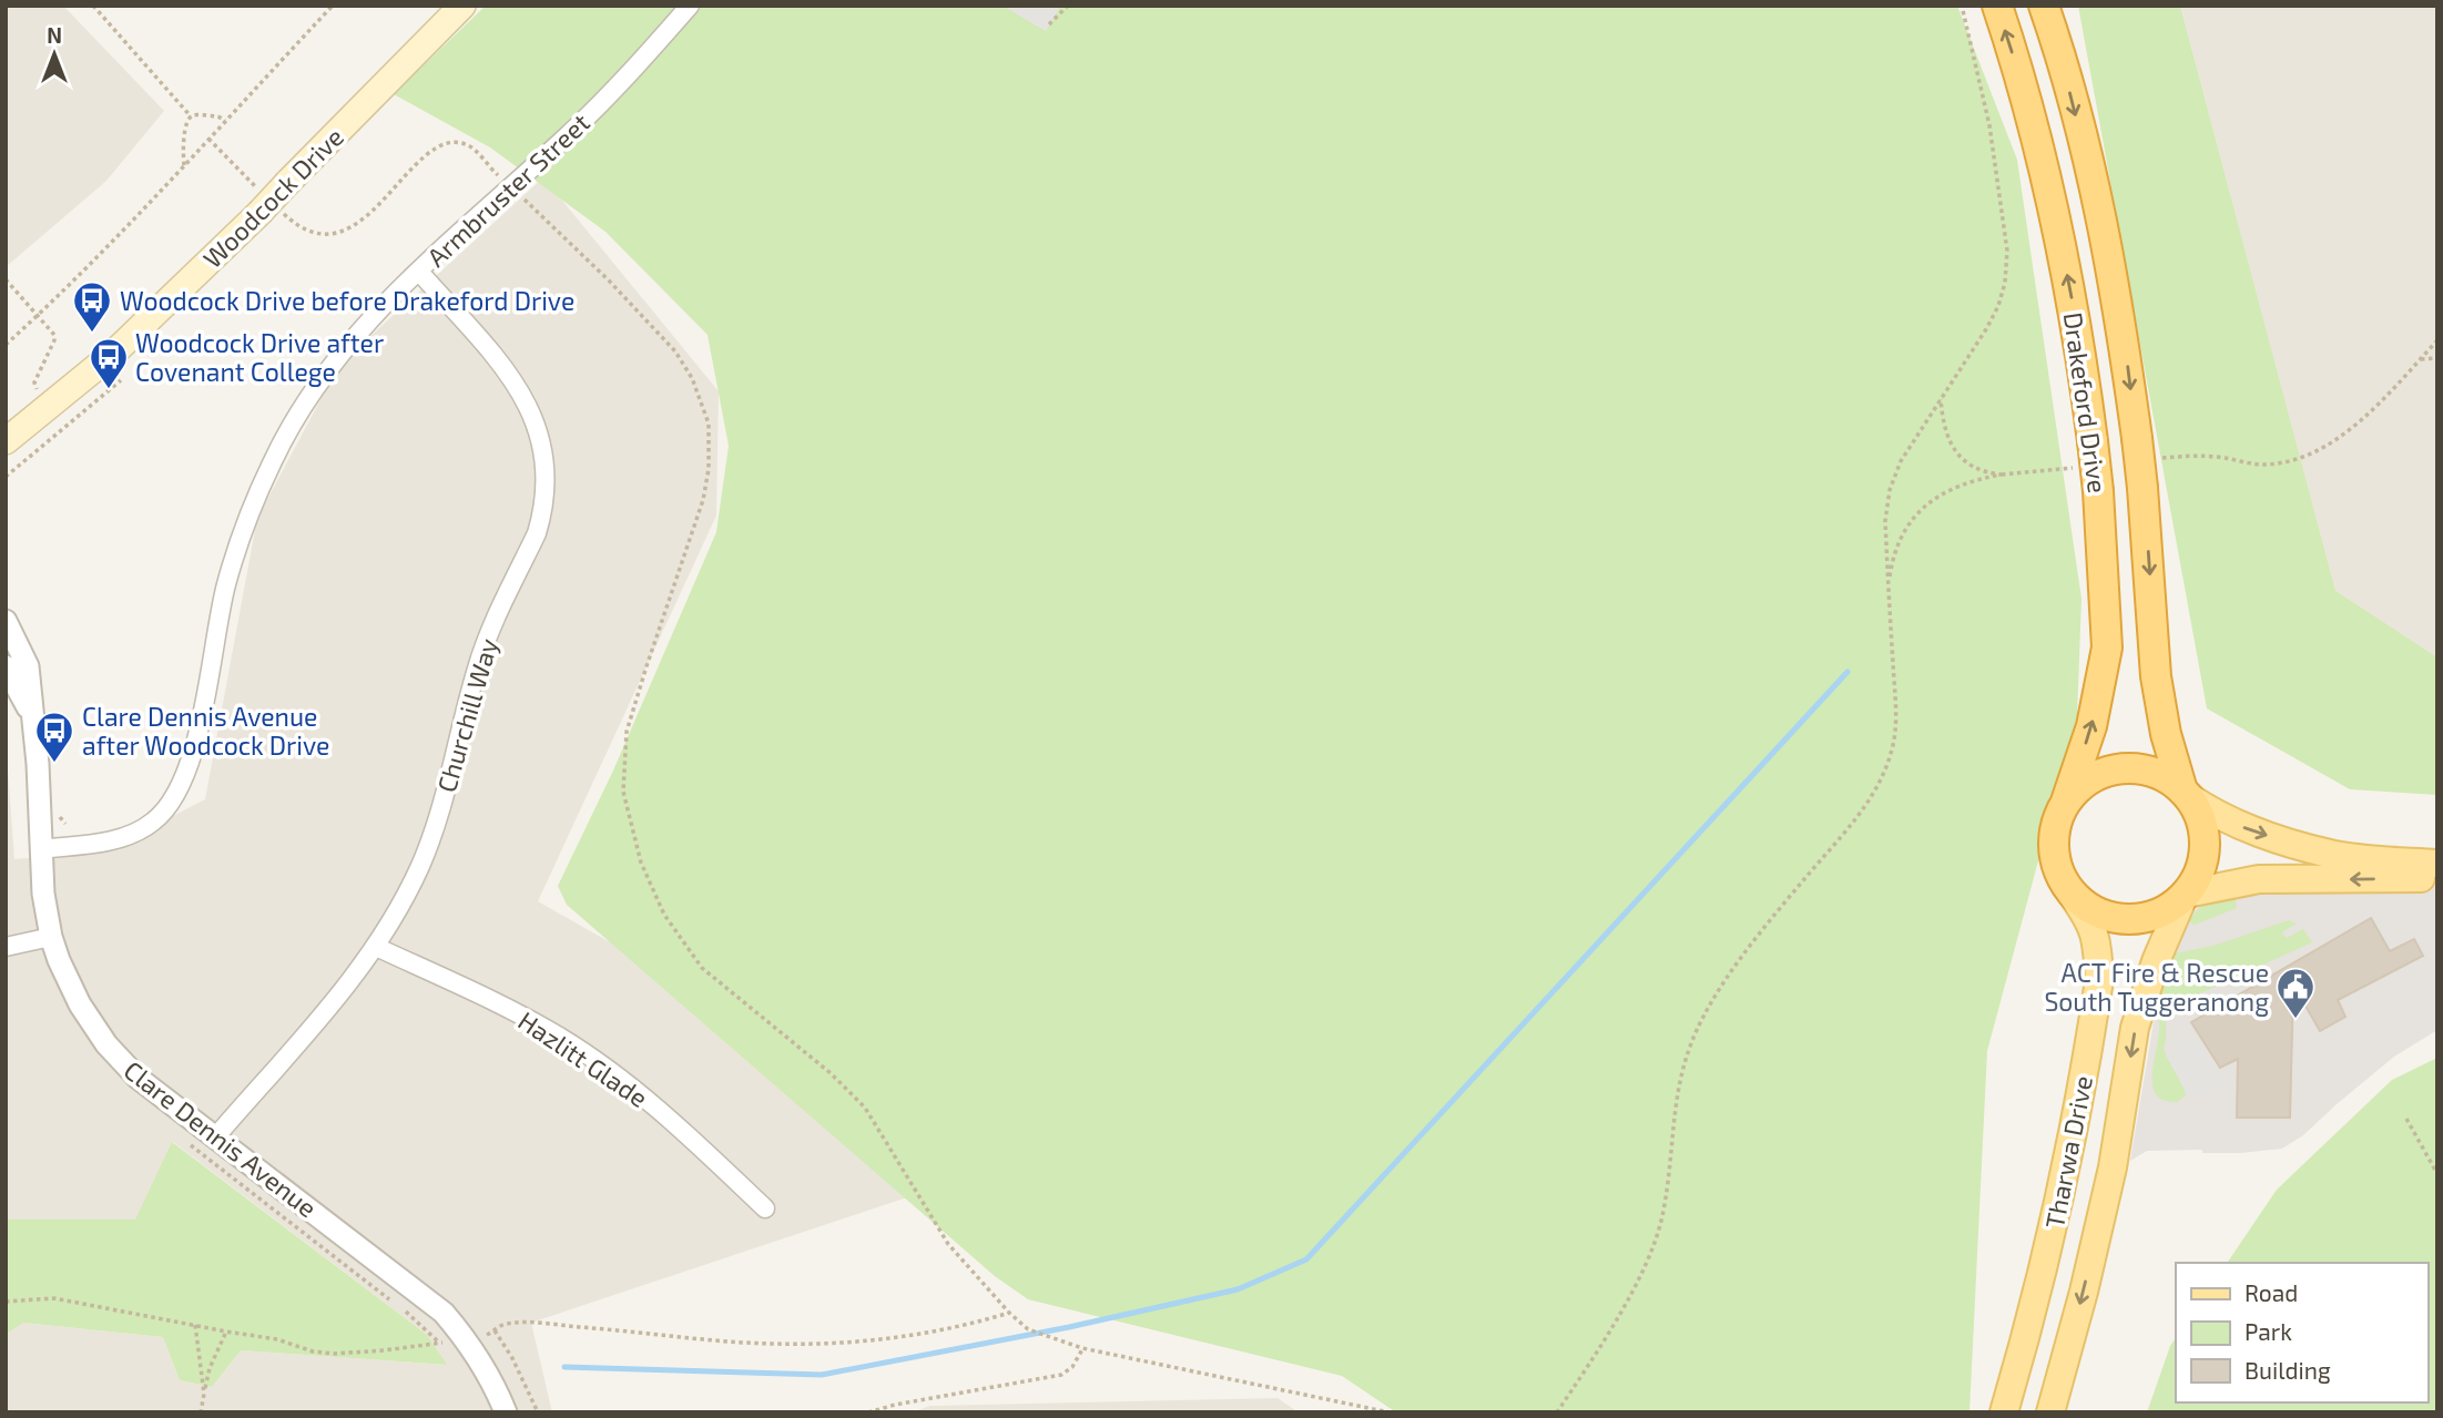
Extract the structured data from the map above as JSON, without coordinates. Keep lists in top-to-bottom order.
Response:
{
  "streets": {
    "highway": ["Drakeford Drive"],
    "main road": ["Woodcock Drive", "Tharwa Drive"],
    "street": [
      "Armbruster Street",
      "Churchill Way",
      "Hazlitt Glade",
      "Clare Dennis Avenue"
    ]
  },
  "crossings": [
    ["Armbruster Street", "Churchill Way"],
    ["Armbruster Street", "Clare Dennis Avenue"],
    ["Drakeford Drive", "Tharwa Drive"],
    ["Churchill Way", "Hazlitt Glade"],
    ["Churchill Way", "Clare Dennis Avenue"]
  ],
  "places": {
    "bus stop": ["Woodcock Drive before Drakeford Drive", "Woodcock Drive after Covenant College", "Clare Dennis Avenue after Woodcock Drive"],
    "public building": ["ACT Fire & Rescue South Tuggeranong"]
  },
  "legend": ["Road", "Park", "Building"],
  "north": "top"
}
